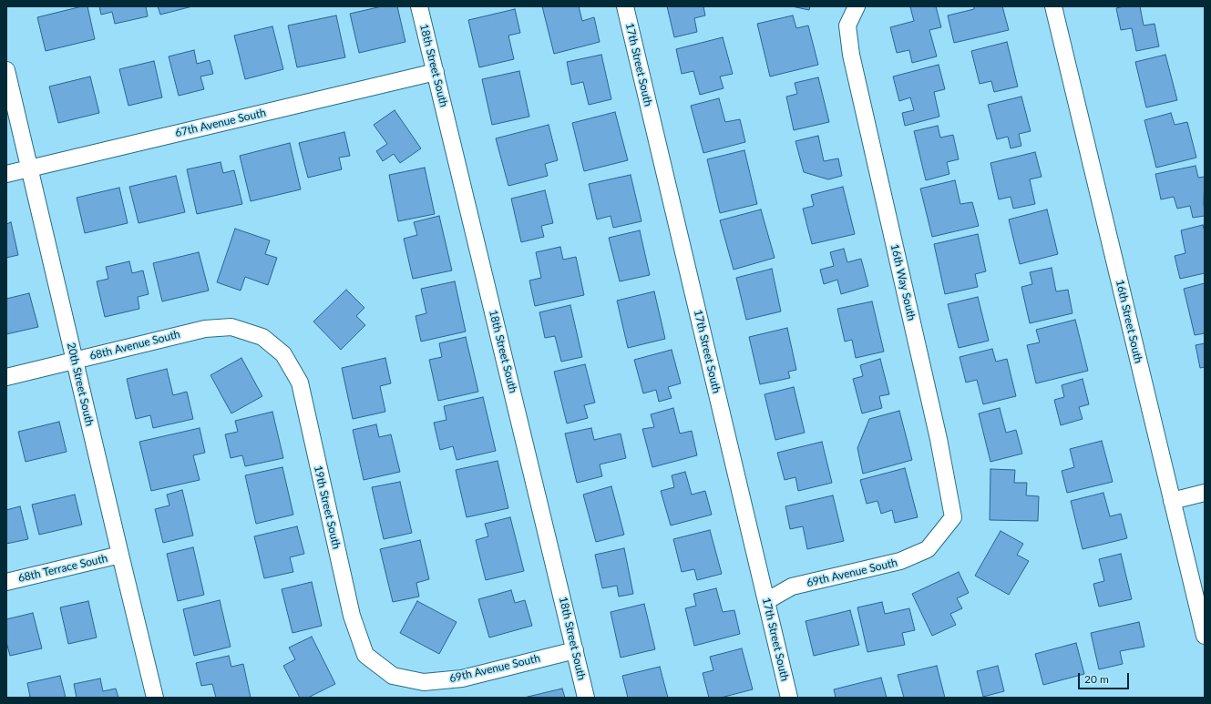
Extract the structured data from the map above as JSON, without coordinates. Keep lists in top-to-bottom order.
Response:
{
  "streets": {
    "street": [
      "17th Street South",
      "18th Street South",
      "67th Avenue South",
      "16th Way South",
      "16th Street South",
      "68th Avenue South",
      "20th Street South",
      "19th Street South",
      "68th Terrace South",
      "69th Avenue South"
    ]
  },
  "crossings": [
    ["17th Street South", "69th Avenue South"],
    ["18th Street South", "67th Avenue South"],
    ["18th Street South", "69th Avenue South"],
    ["67th Avenue South", "20th Street South"],
    ["16th Way South", "69th Avenue South"],
    ["68th Avenue South", "20th Street South"],
    ["68th Avenue South", "19th Street South"],
    ["20th Street South", "68th Terrace South"],
    ["19th Street South", "69th Avenue South"]
  ],
  "scale_bar": "20 m"
}
